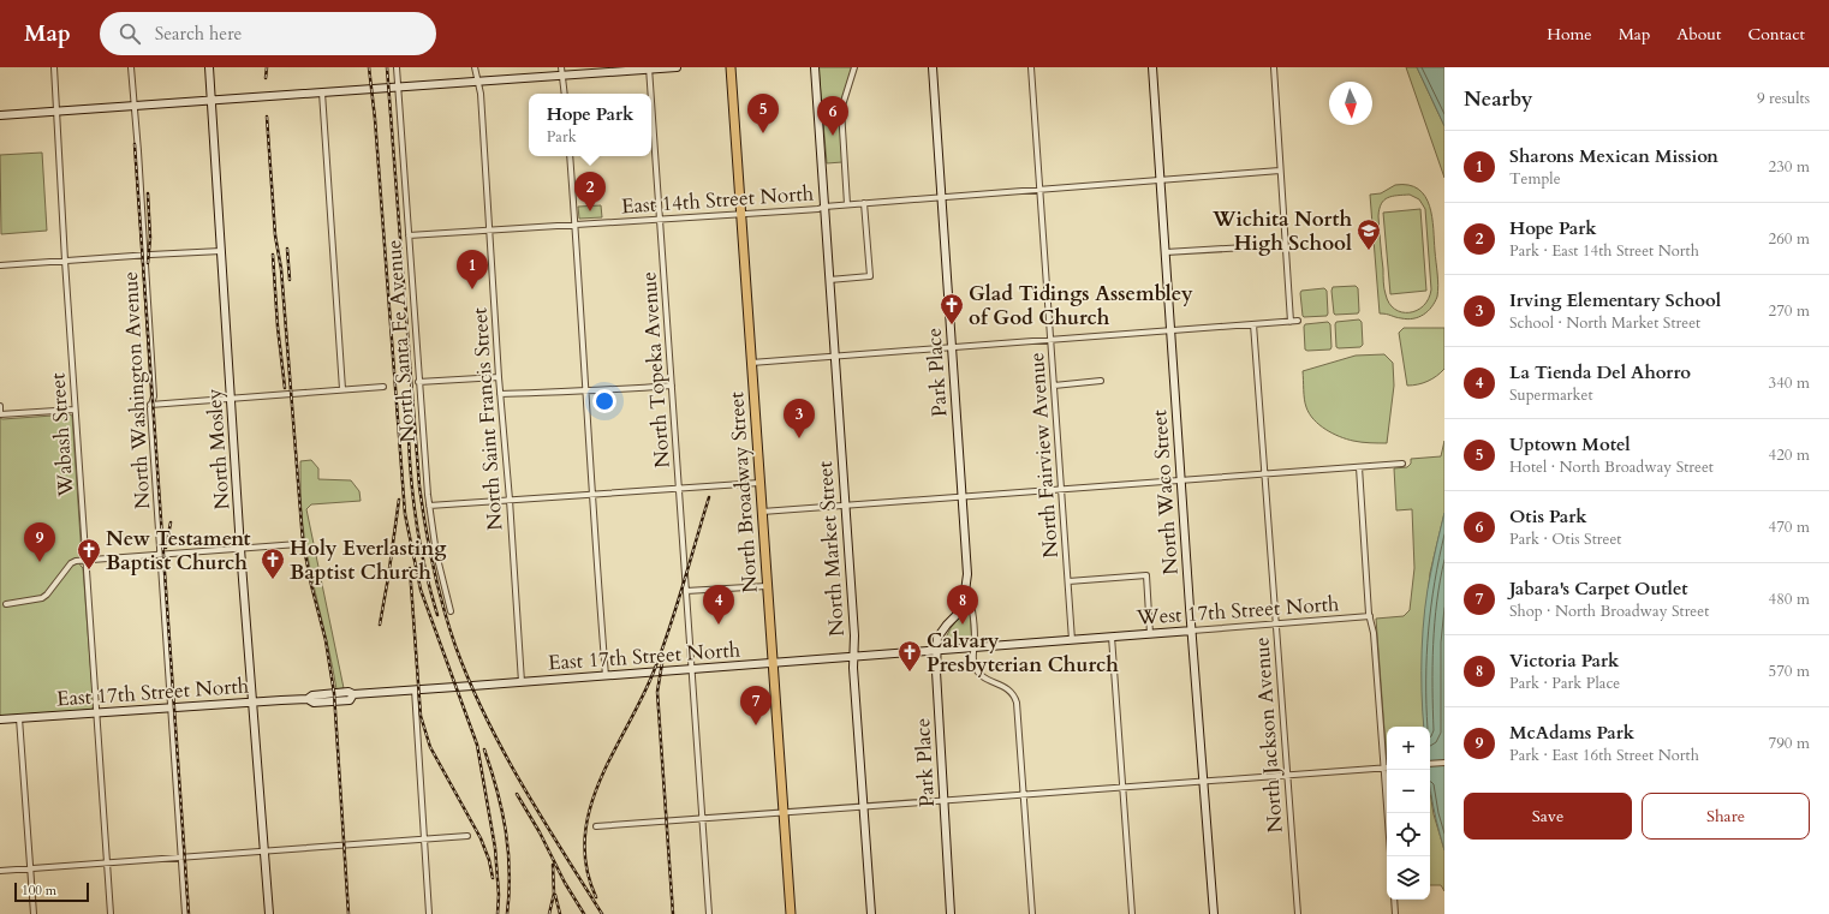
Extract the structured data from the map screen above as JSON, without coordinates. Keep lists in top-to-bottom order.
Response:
{
  "streets": {
    "main road": ["North Broadway Street"],
    "street": [
      "East 14th Street North",
      "North Santa Fe Avenue",
      "North Topeka Avenue",
      "Park Place",
      "North Washington Avenue",
      "North Saint Francis Street",
      "Wabash Street",
      "North Mosley",
      "North Fairview Avenue",
      "North Waco Street",
      "North Market Street",
      "West 17th Street North",
      "East 17th Street North",
      "North Jackson Avenue"
    ]
  },
  "crossings": [
    ["East 14th Street North", "North Santa Fe Avenue"],
    ["East 14th Street North", "North Topeka Avenue"],
    ["East 14th Street North", "Park Place"],
    ["East 14th Street North", "North Saint Francis Street"],
    ["East 14th Street North", "North Fairview Avenue"],
    ["East 14th Street North", "North Broadway Street"],
    ["East 14th Street North", "North Waco Street"],
    ["East 14th Street North", "North Market Street"],
    ["North Topeka Avenue", "East 17th Street North"],
    ["Park Place", "West 17th Street North"],
    ["Park Place", "East 17th Street North"],
    ["North Washington Avenue", "East 17th Street North"],
    ["North Saint Francis Street", "East 17th Street North"],
    ["Wabash Street", "East 17th Street North"],
    ["North Mosley", "East 17th Street North"],
    ["North Fairview Avenue", "West 17th Street North"],
    ["North Broadway Street", "East 17th Street North"],
    ["North Waco Street", "West 17th Street North"],
    ["North Market Street", "East 17th Street North"],
    ["West 17th Street North", "East 17th Street North"],
    ["West 17th Street North", "North Jackson Avenue"]
  ],
  "places": {
    "school or university": ["Wichita North High School"],
    "church": [
      "Glad Tidings Assembley of God Church",
      "New Testament Baptist Church",
      "Holy Everlasting Baptist Church",
      "Calvary Presbyterian Church"
    ]
  },
  "scale_bar": "100 m",
  "north": "bottom",
  "page": {
    "header": "Map",
    "search": "Search here",
    "nav": [
      "Home",
      "Map",
      "About",
      "Contact"
    ],
    "heading": ["Nearby", "9 results"],
    "popup": ["Hope Park", "Park"],
    "pins": [
      "5",
      "6",
      "2",
      "1",
      "3",
      "9",
      "4",
      "8",
      "7"
    ],
    "list": [
      {
        "mark": "1",
        "name": "Sharons Mexican Mission",
        "note": "Temple",
        "value": "230 m"
      },
      {
        "mark": "2",
        "name": "Hope Park",
        "note": "Park · East 14th Street North",
        "value": "260 m"
      },
      {
        "mark": "3",
        "name": "Irving Elementary School",
        "note": "School · North Market Street",
        "value": "270 m"
      },
      {
        "mark": "4",
        "name": "La Tienda Del Ahorro",
        "note": "Supermarket",
        "value": "340 m"
      },
      {
        "mark": "5",
        "name": "Uptown Motel",
        "note": "Hotel · North Broadway Street",
        "value": "420 m"
      },
      {
        "mark": "6",
        "name": "Otis Park",
        "note": "Park · Otis Street",
        "value": "470 m"
      },
      {
        "mark": "7",
        "name": "Jabara's Carpet Outlet",
        "note": "Shop · North Broadway Street",
        "value": "480 m"
      },
      {
        "mark": "8",
        "name": "Victoria Park",
        "note": "Park · Park Place",
        "value": "570 m"
      },
      {
        "mark": "9",
        "name": "McAdams Park",
        "note": "Park · East 16th Street North",
        "value": "790 m"
      }
    ],
    "map_buttons": ["+", "−"],
    "buttons": ["Save", "Share"],
    "scale": "100 m"
  }
}
